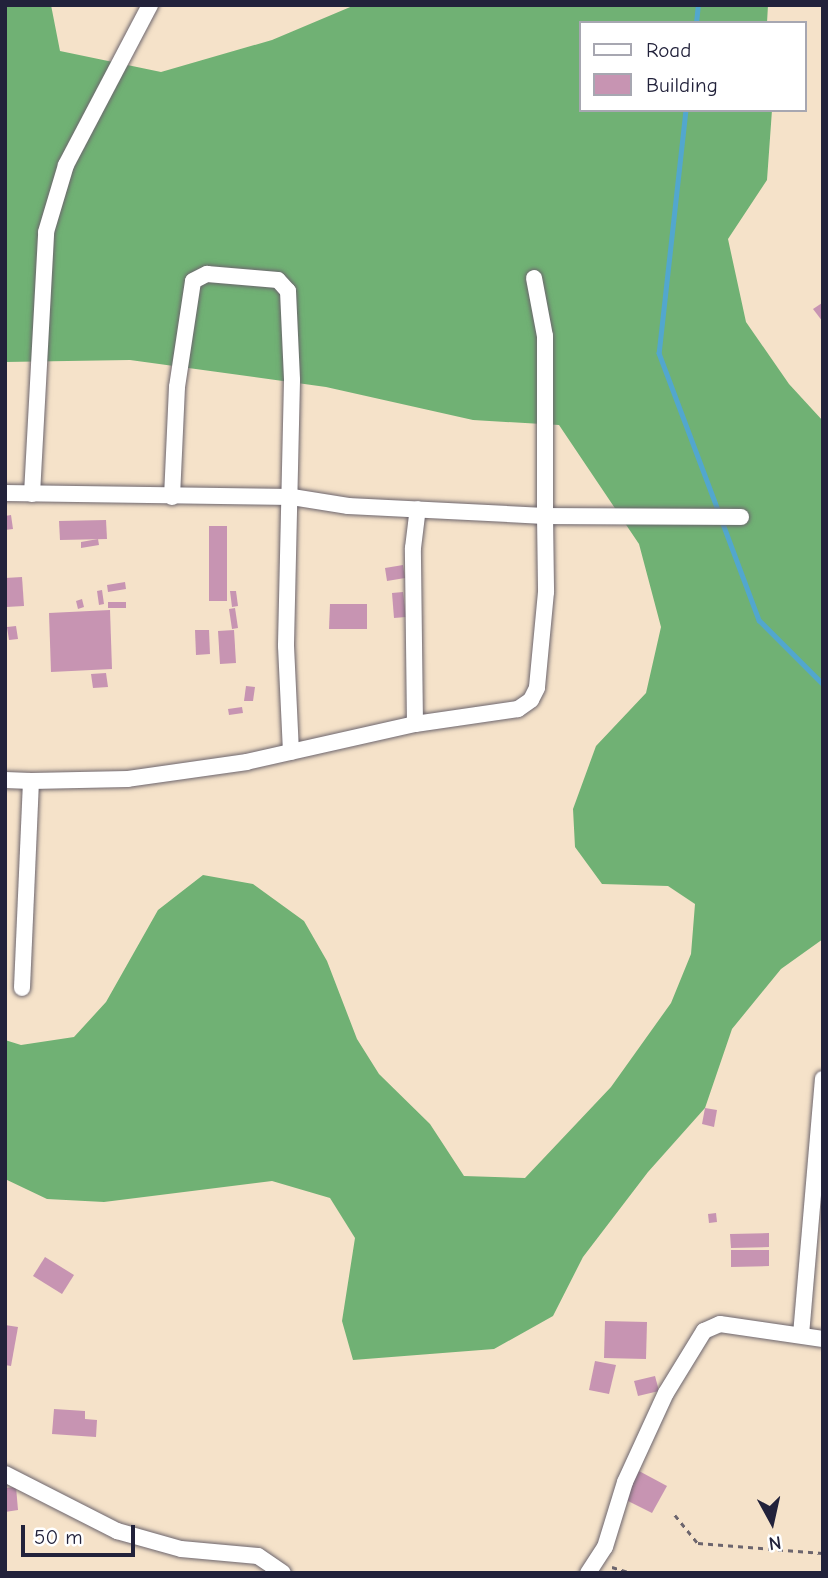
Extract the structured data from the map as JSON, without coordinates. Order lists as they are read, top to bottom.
{
  "legend": ["Road", "Building"],
  "scale_bar": "50 m",
  "north": "bottom"
}
